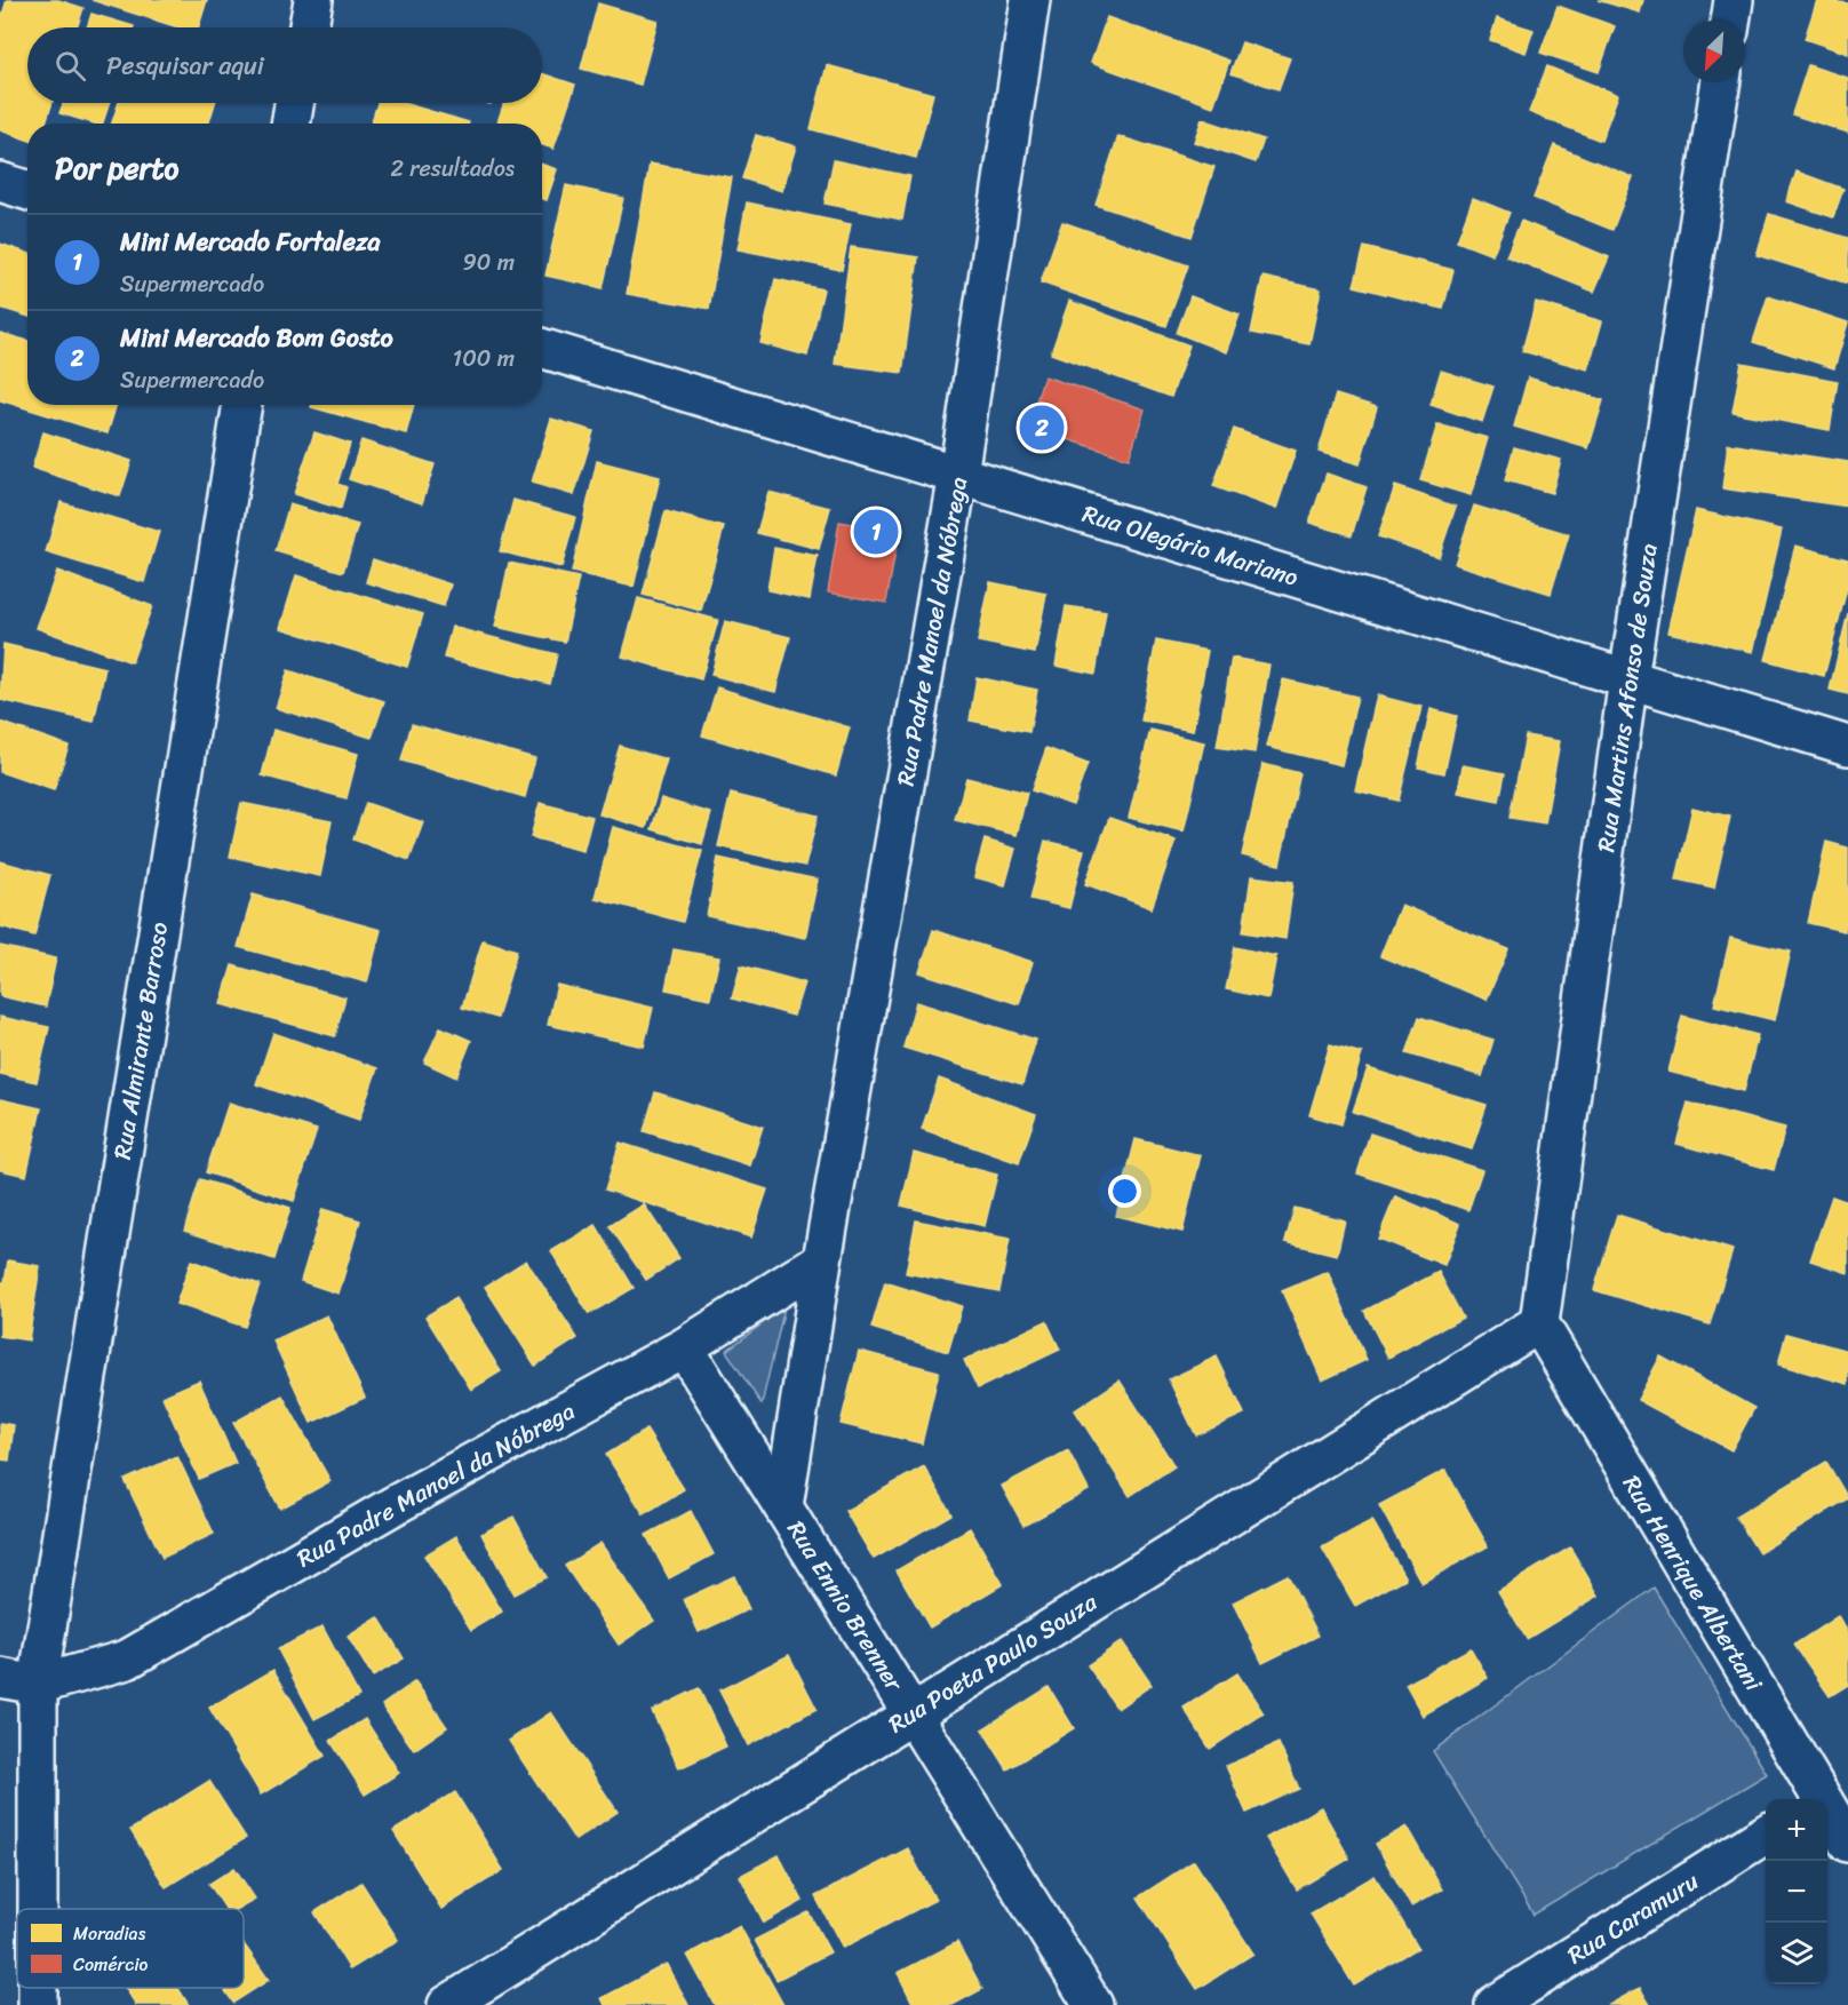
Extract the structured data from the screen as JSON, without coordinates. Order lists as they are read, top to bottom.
{
  "streets": {
    "street": [
      "Rua Olegário Mariano",
      "Rua Padre Manoel da Nóbrega",
      "Rua Martins Afonso de Souza",
      "Rua Almirante Barroso",
      "Rua Henrique Albertani",
      "Rua Ennio Brenner",
      "Rua Poeta Paulo Souza",
      "Rua Caramuru"
    ]
  },
  "crossings": [
    ["Rua Olegário Mariano", "Rua Padre Manoel da Nóbrega"],
    ["Rua Olegário Mariano", "Rua Martins Afonso de Souza"],
    ["Rua Padre Manoel da Nóbrega", "Rua Almirante Barroso"],
    ["Rua Padre Manoel da Nóbrega", "Rua Ennio Brenner"],
    ["Rua Martins Afonso de Souza", "Rua Henrique Albertani"],
    ["Rua Martins Afonso de Souza", "Rua Poeta Paulo Souza"],
    ["Rua Henrique Albertani", "Rua Poeta Paulo Souza"],
    ["Rua Ennio Brenner", "Rua Poeta Paulo Souza"]
  ],
  "legend": ["Moradias", "Comércio"],
  "north": "bottom left",
  "page": {
    "search": "Pesquisar aqui",
    "heading": ["Por perto", "2 resultados"],
    "list": [
      {
        "mark": "1",
        "name": "Mini Mercado Fortaleza",
        "note": "Supermercado",
        "value": "90 m"
      },
      {
        "mark": "2",
        "name": "Mini Mercado Bom Gosto",
        "note": "Supermercado",
        "value": "100 m"
      }
    ],
    "pins": ["2", "1"],
    "map_buttons": ["+", "−"]
  }
}
